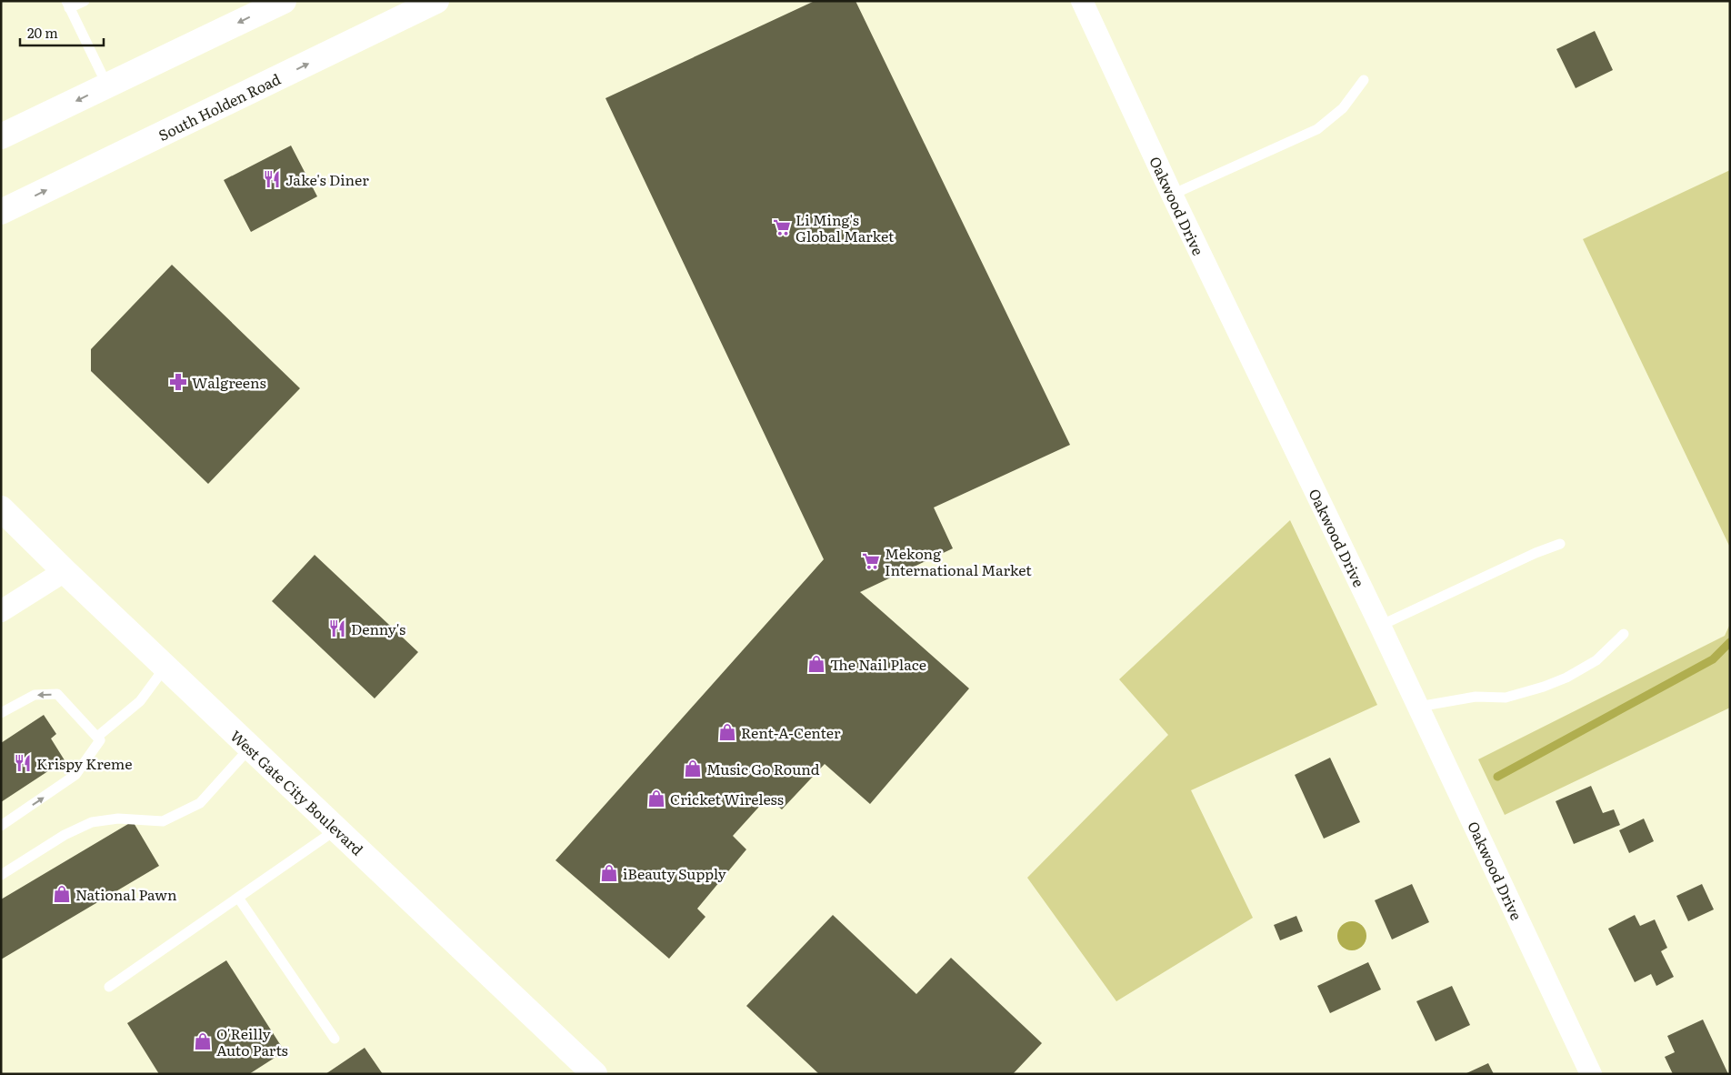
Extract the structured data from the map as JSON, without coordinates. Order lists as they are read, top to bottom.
{
  "streets": {
    "main road": ["South Holden Road", "West Gate City Boulevard"],
    "street": ["Oakwood Drive"]
  },
  "places": {
    "restaurant": ["Jake's Diner", "Denny's", "Krispy Kreme"],
    "supermarket": ["Li Ming's Global Market", "Mekong International Market"],
    "pharmacy": ["Walgreens"],
    "shop": [
      "The Nail Place",
      "Rent-A-Center",
      "Music Go Round",
      "Cricket Wireless",
      "iBeauty Supply",
      "National Pawn",
      "O'Reilly Auto Parts"
    ]
  },
  "scale_bar": "20 m"
}
